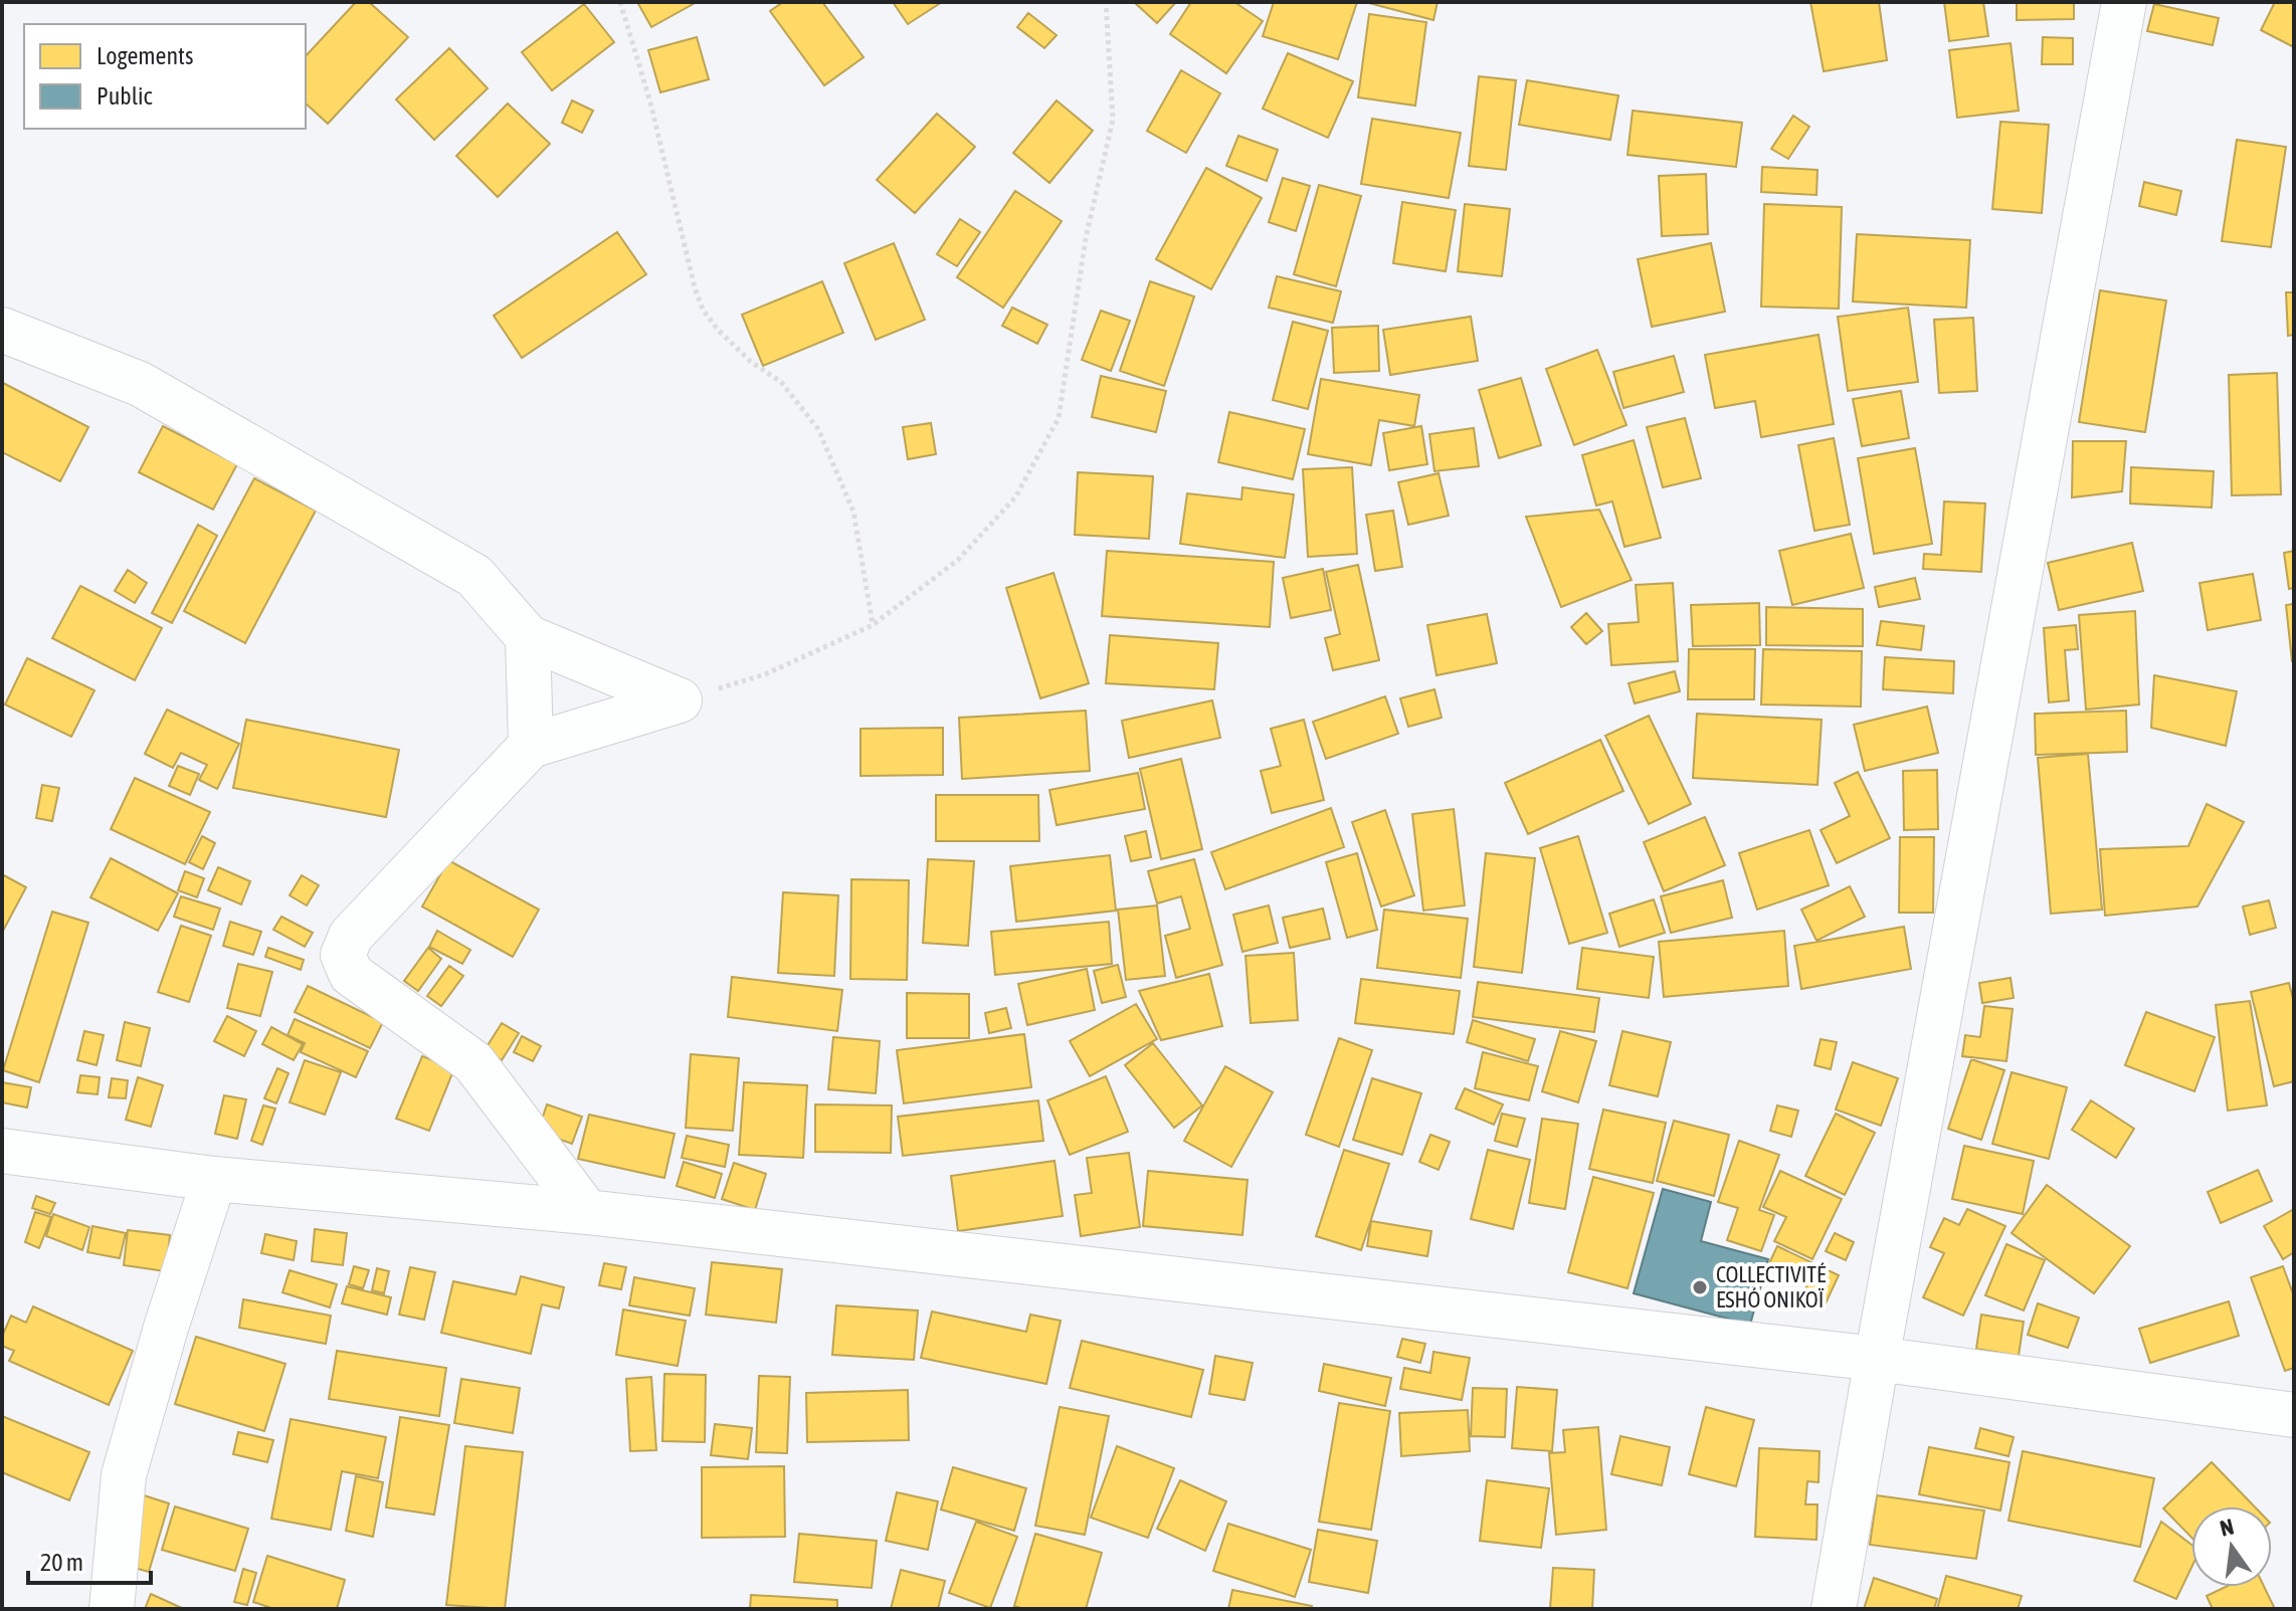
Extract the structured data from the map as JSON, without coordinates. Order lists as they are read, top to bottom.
{
  "places": ["COLLECTIVITÉ ESHÓ ONIKOÏ"],
  "legend": ["Logements", "Public"],
  "scale_bar": "20 m",
  "north": "top"
}
